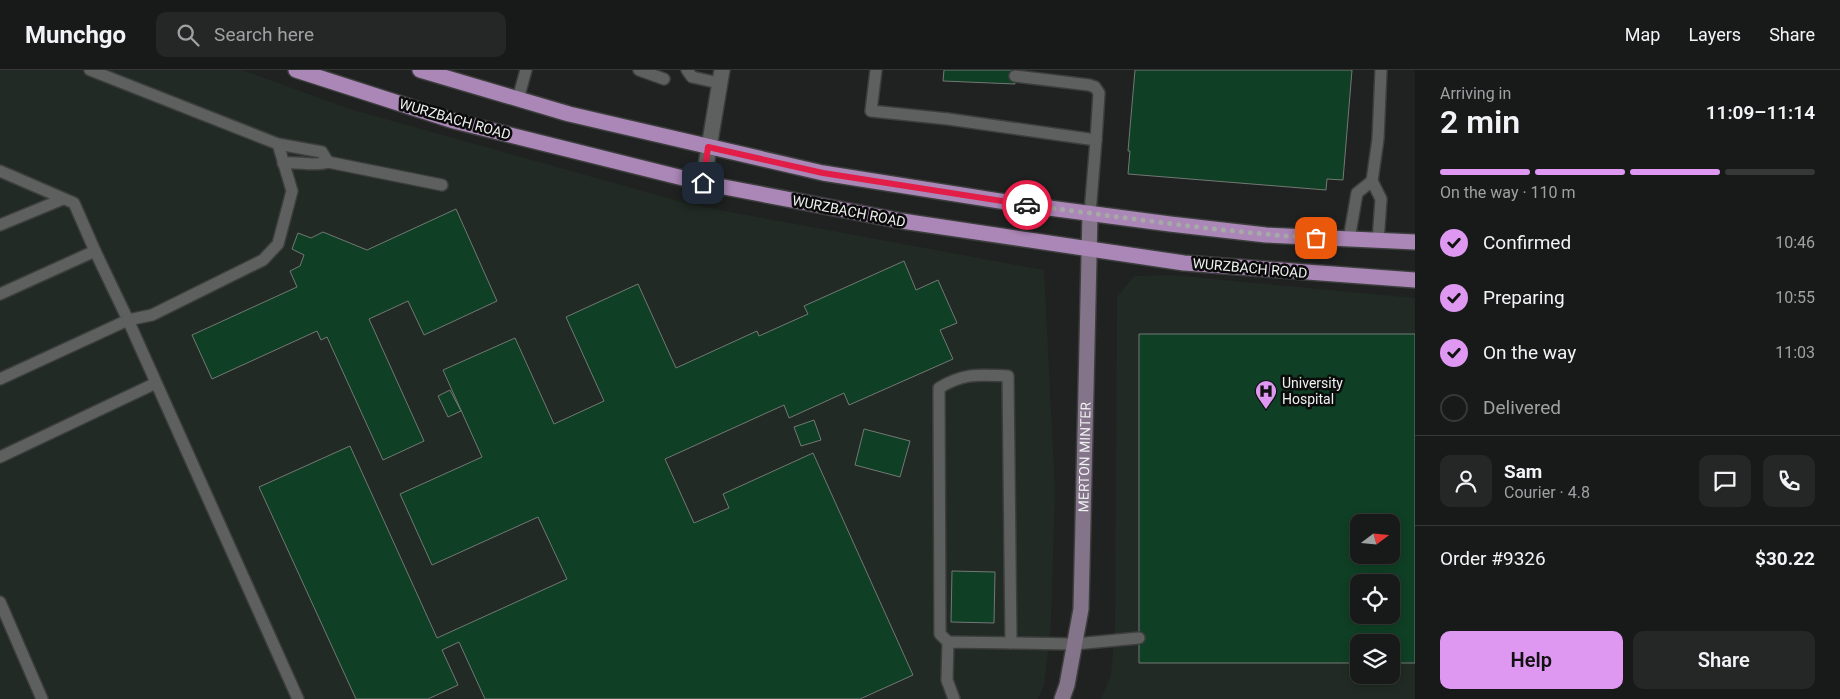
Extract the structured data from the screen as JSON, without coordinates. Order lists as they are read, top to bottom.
{
  "streets": {
    "main road": ["WURZBACH ROAD"],
    "street": ["MERTON MINTER"]
  },
  "crossings": [
    ["WURZBACH ROAD", "MERTON MINTER"]
  ],
  "places": {
    "hospital": ["University Hospital"]
  },
  "north": "right",
  "page": {
    "header": "Munchgo",
    "search": "Search here",
    "nav": ["Map", "Layers", "Share"],
    "heading": ["2 min", "Arriving in", "11:09–11:14"],
    "panel": [
      "Sam",
      "Courier · 4.8",
      "Order #9326",
      "$30.22"
    ],
    "bar": "On the way · 110 m",
    "list": [
      ["Confirmed", "10:46"],
      ["Preparing", "10:55"],
      ["On the way", "11:03"],
      "Delivered"
    ],
    "buttons": ["Help", "Share"]
  }
}
